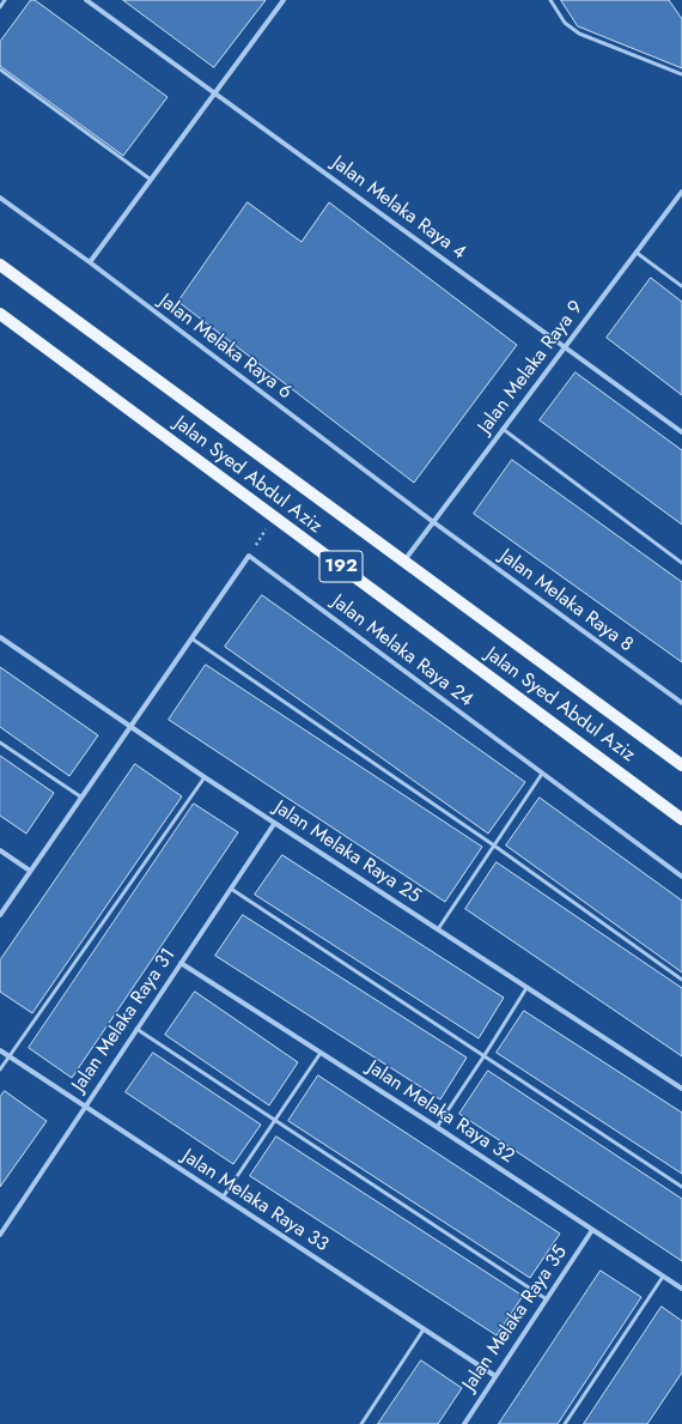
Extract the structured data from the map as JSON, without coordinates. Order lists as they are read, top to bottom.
{
  "streets": {
    "main road": ["Jalan Syed Abdul Aziz", "192"],
    "street": [
      "Jalan Melaka Raya 4",
      "Jalan Melaka Raya 6",
      "Jalan Melaka Raya 9",
      "Jalan Melaka Raya 8",
      "Jalan Melaka Raya 24",
      "Jalan Melaka Raya 25",
      "Jalan Melaka Raya 31",
      "Jalan Melaka Raya 32",
      "Jalan Melaka Raya 33",
      "Jalan Melaka Raya 35"
    ]
  },
  "crossings": [
    ["Jalan Melaka Raya 4", "Jalan Melaka Raya 9"],
    ["Jalan Melaka Raya 6", "Jalan Melaka Raya 9"],
    ["Jalan Melaka Raya 6", "Jalan Melaka Raya 8"],
    ["Jalan Melaka Raya 9", "Jalan Syed Abdul Aziz"],
    ["Jalan Melaka Raya 9", "Jalan Melaka Raya 8"],
    ["Jalan Melaka Raya 25", "Jalan Melaka Raya 31"],
    ["Jalan Melaka Raya 31", "Jalan Melaka Raya 32"],
    ["Jalan Melaka Raya 31", "Jalan Melaka Raya 33"],
    ["Jalan Melaka Raya 32", "Jalan Melaka Raya 35"],
    ["Jalan Melaka Raya 33", "Jalan Melaka Raya 35"]
  ]
}
